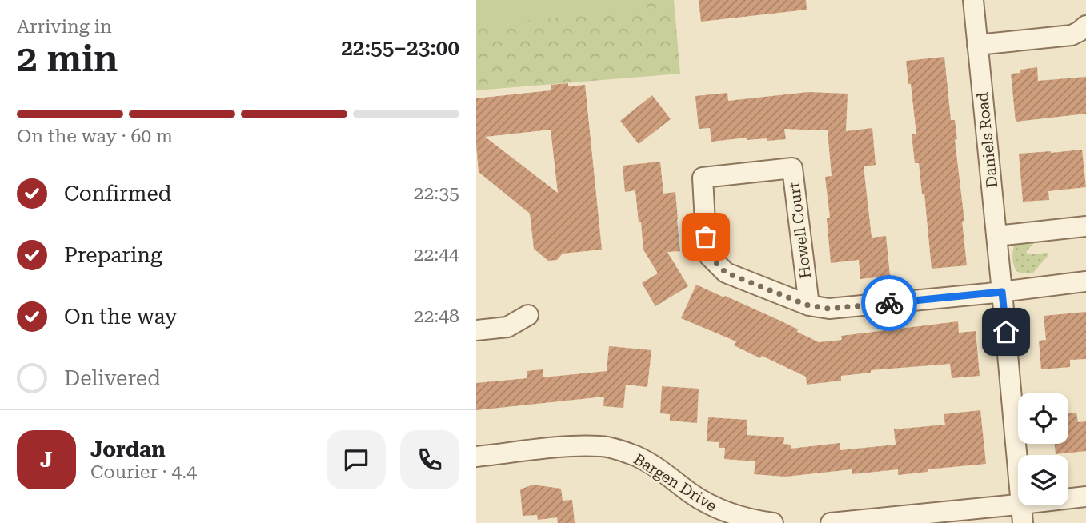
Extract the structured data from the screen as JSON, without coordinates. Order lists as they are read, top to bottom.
{
  "streets": {
    "street": ["Daniels Road", "Howell Court", "Bargen Drive"]
  },
  "crossings": [
    ["Daniels Road", "Howell Court"]
  ],
  "page": {
    "heading": ["2 min", "Arriving in", "22:55–23:00"],
    "panel": ["Jordan", "Courier · 4.4"],
    "bar": "On the way · 60 m",
    "list": [
      ["Confirmed", "22:35"],
      ["Preparing", "22:44"],
      ["On the way", "22:48"],
      "Delivered"
    ],
    "round": "J"
  }
}
